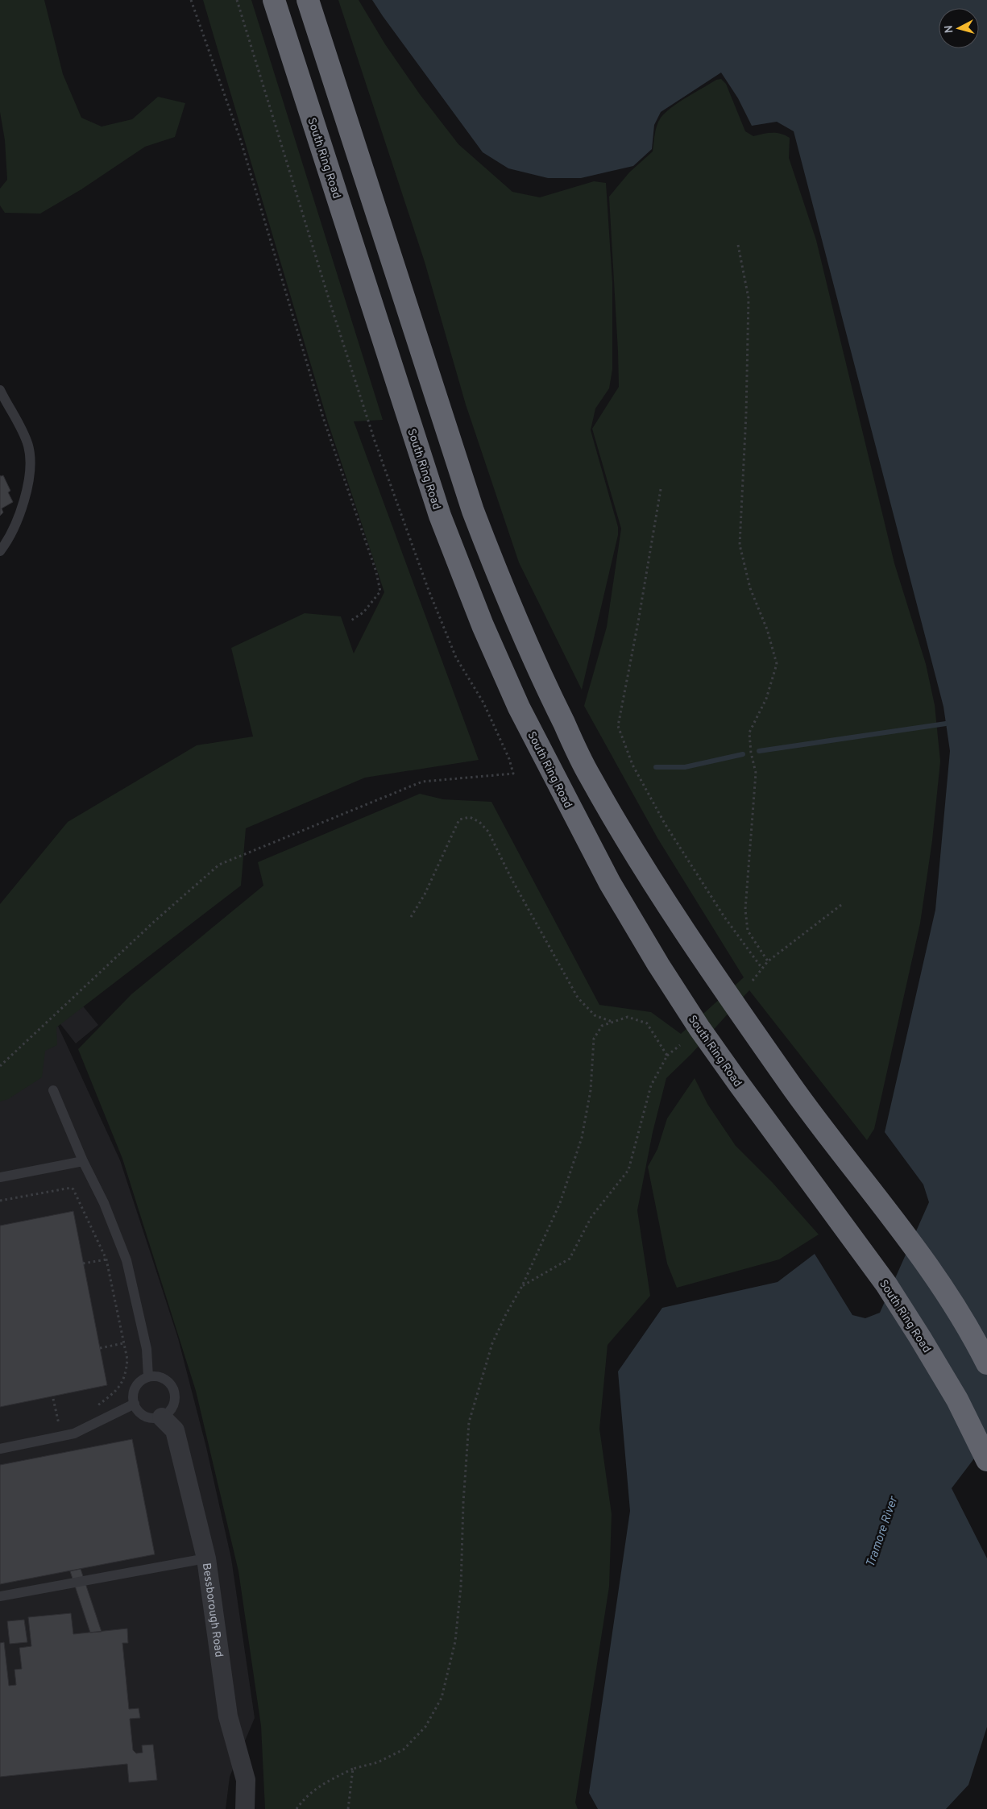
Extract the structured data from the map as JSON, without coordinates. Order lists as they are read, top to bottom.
{
  "streets": {
    "highway": ["South Ring Road"],
    "street": ["Bessborough Road"]
  },
  "water": ["Tramore River"],
  "north": "left"
}
